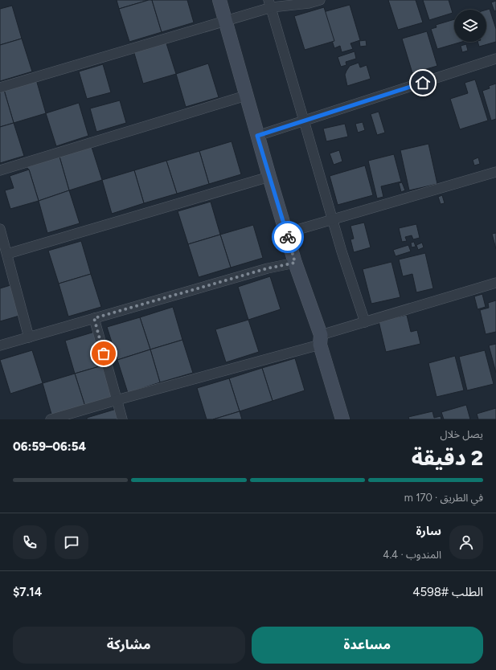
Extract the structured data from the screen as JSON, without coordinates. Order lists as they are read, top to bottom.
{
  "page": {
    "heading": ["2 دقيقة", "يصل خلال", "06:54–06:59"],
    "panel": [
      "سارة",
      "المندوب · 4.4",
      "الطلب #4598",
      "$7.14"
    ],
    "bar": "في الطريق · 170 m",
    "buttons": ["مساعدة", "مشاركة"]
  }
}
